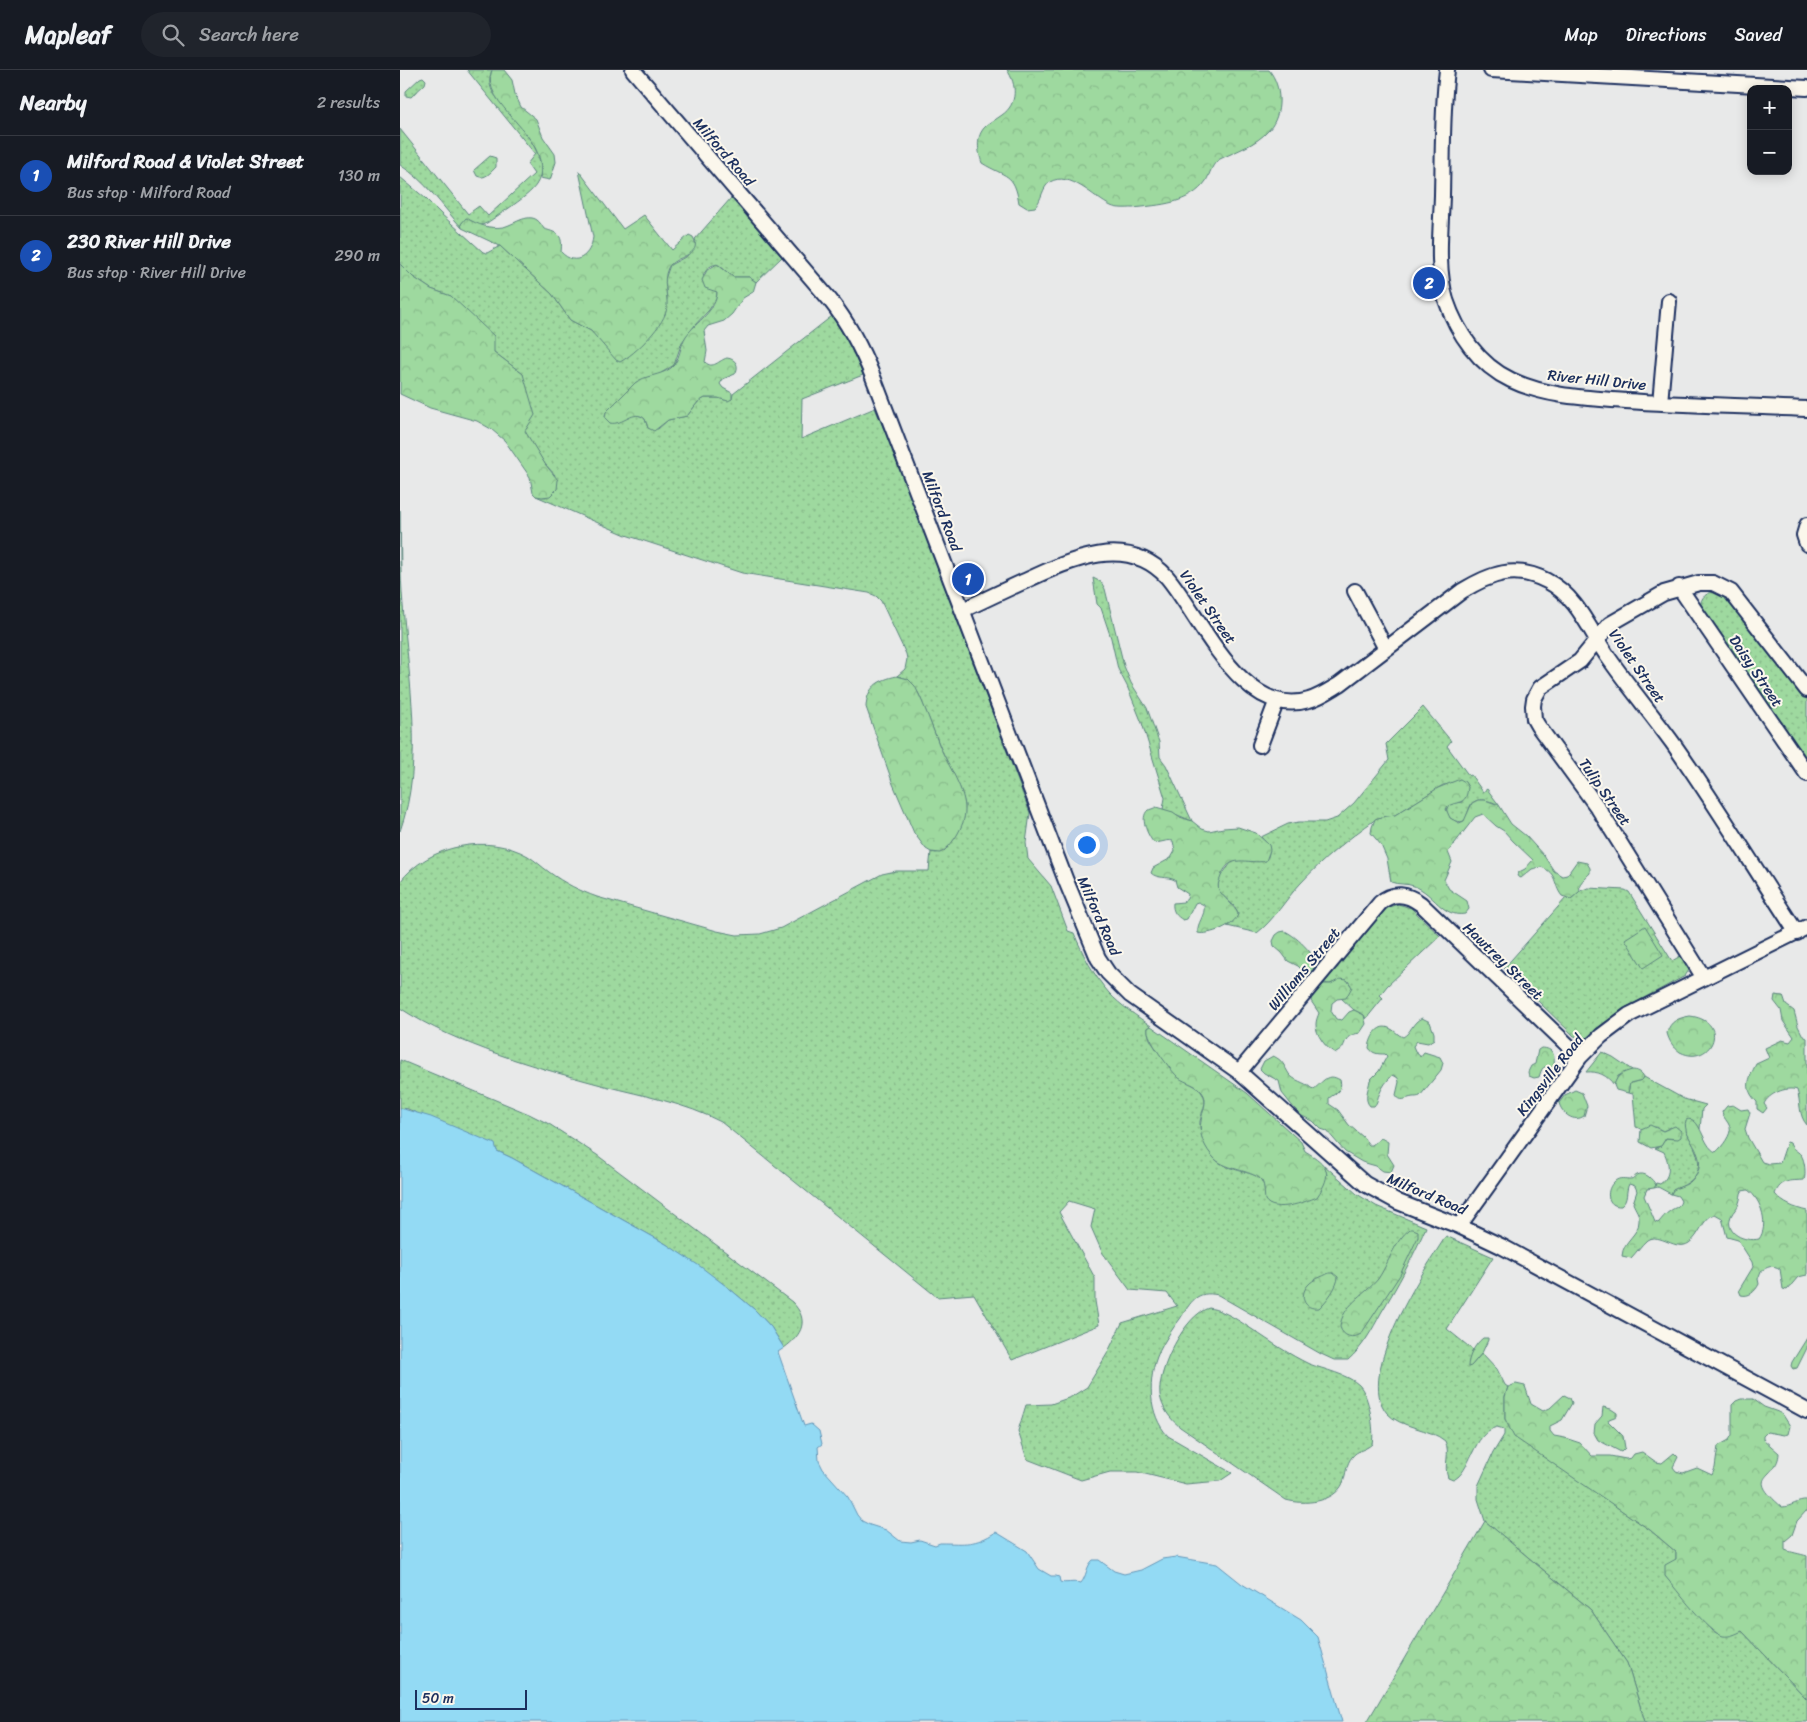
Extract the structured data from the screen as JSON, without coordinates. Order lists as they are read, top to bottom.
{
  "streets": {
    "street": [
      "Milford Road",
      "River Hill Drive",
      "Violet Street",
      "Daisy Street",
      "Tulip Street",
      "Hawtrey Street",
      "Williams Street",
      "Kingsville Road"
    ]
  },
  "crossings": [
    ["Milford Road", "Violet Street"],
    ["Milford Road", "Williams Street"],
    ["Milford Road", "Kingsville Road"],
    ["Violet Street", "Tulip Street"],
    ["Violet Street", "Kingsville Road"],
    ["Daisy Street", "Tulip Street"],
    ["Tulip Street", "Kingsville Road"],
    ["Hawtrey Street", "Williams Street"],
    ["Hawtrey Street", "Kingsville Road"]
  ],
  "scale_bar": "50 m",
  "page": {
    "header": "Mapleaf",
    "search": "Search here",
    "nav": ["Map", "Directions", "Saved"],
    "heading": ["Nearby", "2 results"],
    "map_buttons": ["+", "−"],
    "list": [
      {
        "mark": "1",
        "name": "Milford Road & Violet Street",
        "note": "Bus stop · Milford Road",
        "value": "130 m"
      },
      {
        "mark": "2",
        "name": "230 River Hill Drive",
        "note": "Bus stop · River Hill Drive",
        "value": "290 m"
      }
    ],
    "pins": ["2", "1"],
    "scale": "50 m"
  }
}
